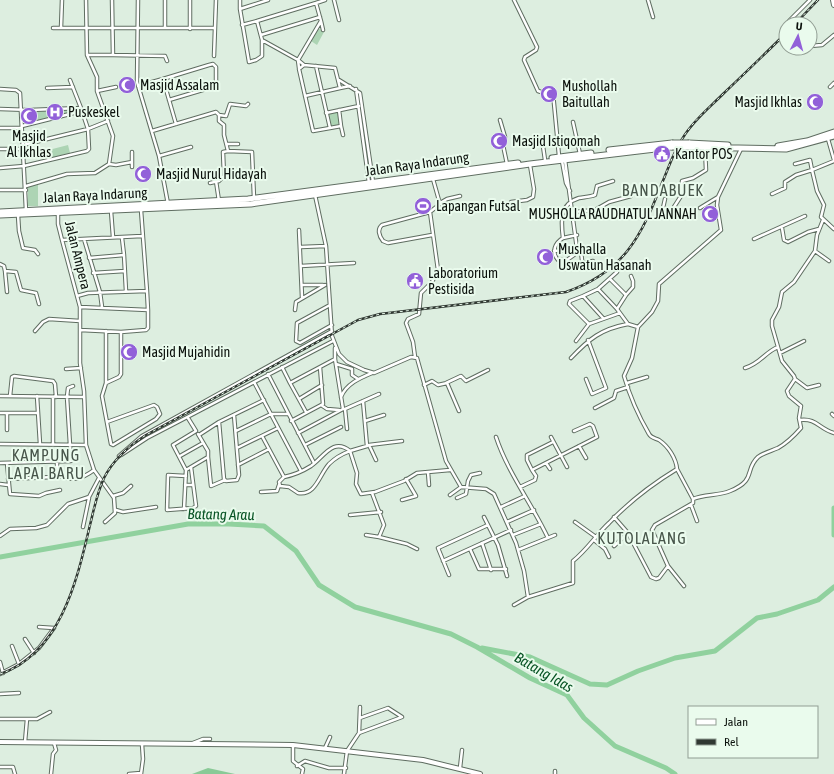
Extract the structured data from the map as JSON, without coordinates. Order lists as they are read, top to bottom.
{
  "streets": {
    "highway": ["Jalan Raya Indarung"],
    "street": ["Jalan Ampera"]
  },
  "crossings": [
    ["Jalan Raya Indarung", "Jalan Ampera"]
  ],
  "districts": ["BANDABUEK", "KAMPUNG LAPAI BARU", "KUTOLALANG"],
  "water": ["Batang Arau", "Batang Idas"],
  "places": {
    "mosque": [
      "Masjid Assalam",
      "Mushollah Baitullah",
      "Masjid Ikhlas",
      "Masjid Al Ikhlas",
      "Masjid Istiqomah",
      "Masjid Nurul Hidayah",
      "MUSHOLLA RAUDHATUL JANNAH",
      "Mushalla Uswatun Hasanah",
      "Masjid Mujahidin"
    ],
    "hospital": ["Puskeskel"],
    "public building": ["Kantor POS", "Laboratorium Pestisida"],
    "sports": ["Lapangan Futsal"]
  },
  "legend": ["Jalan", "Rel"],
  "north": "top"
}
